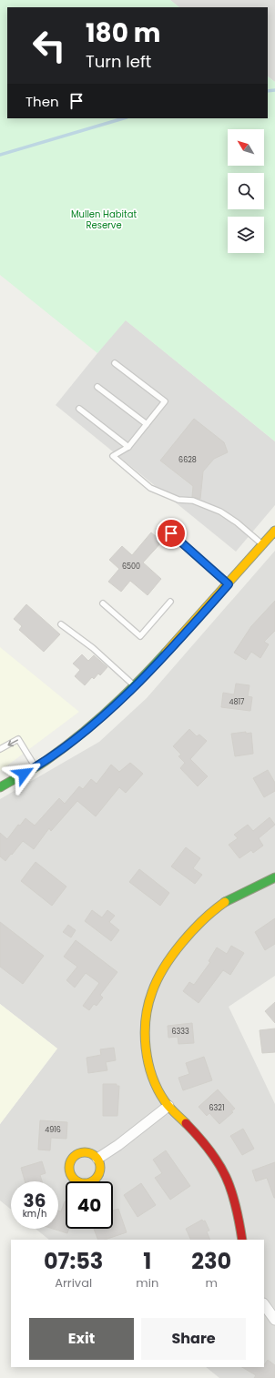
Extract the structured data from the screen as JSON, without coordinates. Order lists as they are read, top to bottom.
{
  "parks": ["Mullen Habitat Reserve"],
  "house_numbers": [
    "6628",
    "6500",
    "4817",
    "6333",
    "6321",
    "4916"
  ],
  "north": "top left",
  "page": {
    "turn": ["180 m", "Turn left"],
    "then": "Then",
    "speed": "36 km/h",
    "limit": "40",
    "eta": [
      "07:53",
      "Arrival",
      "1",
      "min",
      "230",
      "m"
    ],
    "buttons": ["Exit", "Share"]
  }
}
